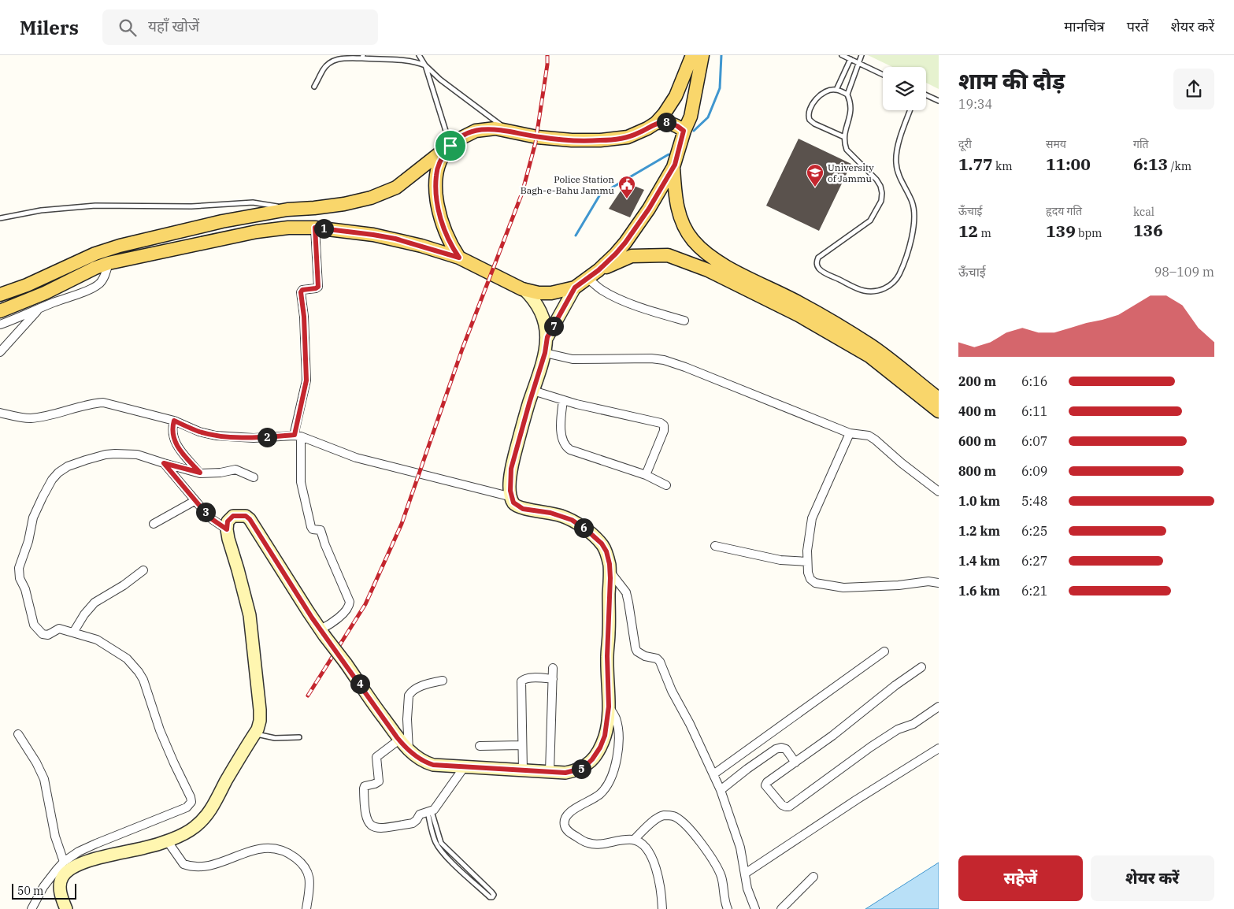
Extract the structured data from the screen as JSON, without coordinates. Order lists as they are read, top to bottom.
{
  "places": {
    "school or university": ["University of Jammu"],
    "public building": ["Police Station Bagh-e-Bahu Jammu"]
  },
  "scale_bar": "50 m",
  "page": {
    "header": "Milers",
    "search": "यहाँ खोजें",
    "nav": ["मानचित्र", "परतें", "शेयर करें"],
    "heading": ["शाम की दौड़", "19:34"],
    "pins": [
      "8",
      "1",
      "7",
      "2",
      "3",
      "6",
      "4",
      "5"
    ],
    "stats": [
      ["दूरी", "1.77 km"],
      ["समय", "11:00"],
      ["गति", "6:13 /km"],
      ["ऊँचाई", "12 m"],
      ["हृदय गति", "139 bpm"],
      ["kcal", "136"]
    ],
    "chart": ["ऊँचाई", "98–109 m"],
    "list": [
      {
        "name": "200 m",
        "note": "6:16"
      },
      {
        "name": "400 m",
        "note": "6:11"
      },
      {
        "name": "600 m",
        "note": "6:07"
      },
      {
        "name": "800 m",
        "note": "6:09"
      },
      {
        "name": "1.0 km",
        "note": "5:48"
      },
      {
        "name": "1.2 km",
        "note": "6:25"
      },
      {
        "name": "1.4 km",
        "note": "6:27"
      },
      {
        "name": "1.6 km",
        "note": "6:21"
      }
    ],
    "buttons": ["सहेजें", "शेयर करें"],
    "scale": "50 m"
  }
}
